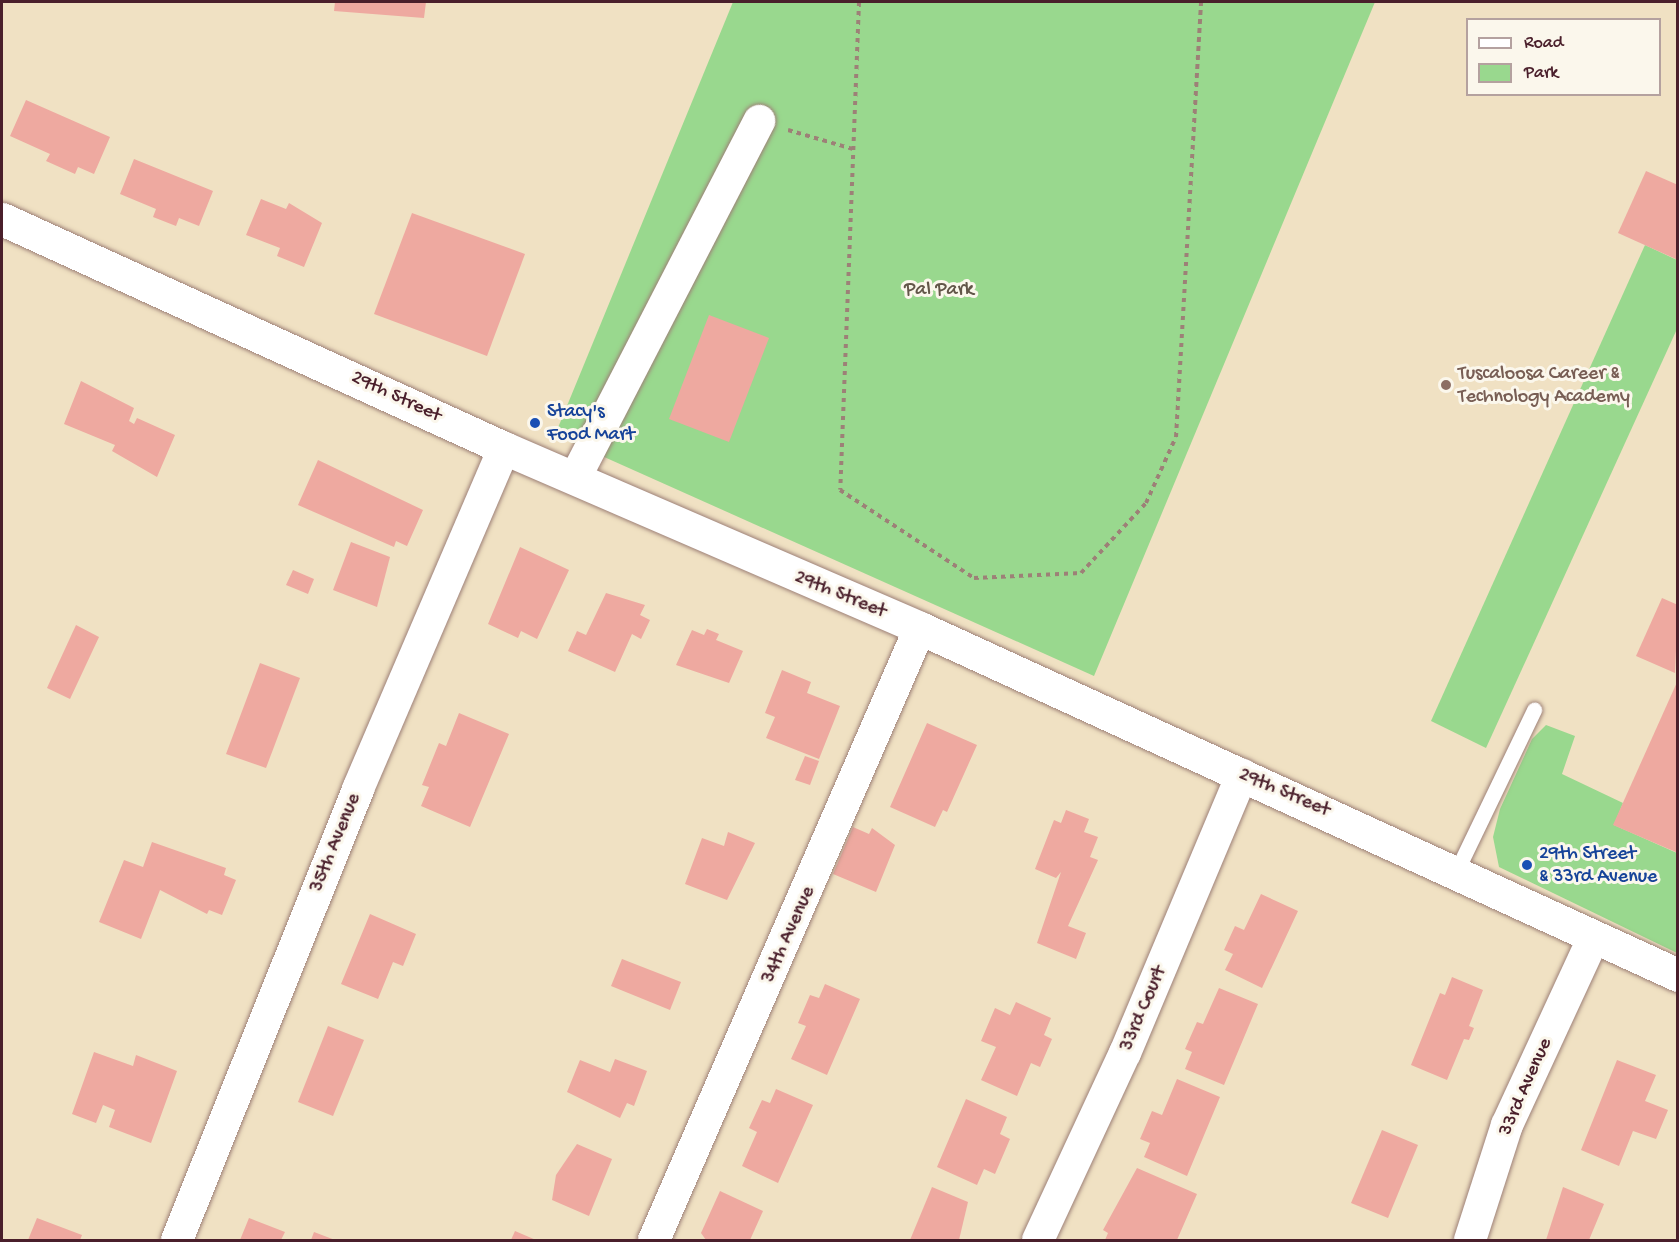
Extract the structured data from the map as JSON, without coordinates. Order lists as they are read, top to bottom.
{
  "streets": {
    "street": [
      "29th Street",
      "35th Avenue",
      "34th Avenue",
      "33rd Court",
      "33rd Avenue"
    ]
  },
  "crossings": [
    ["29th Street", "35th Avenue"],
    ["29th Street", "34th Avenue"],
    ["29th Street", "33rd Court"],
    ["29th Street", "33rd Avenue"]
  ],
  "parks": ["Pal Park"],
  "places": ["Tuscaloosa Career & Technology Academy", "Stacy's Food Mart", "29th Street & 33rd Avenue"],
  "legend": ["Road", "Park"]
}
